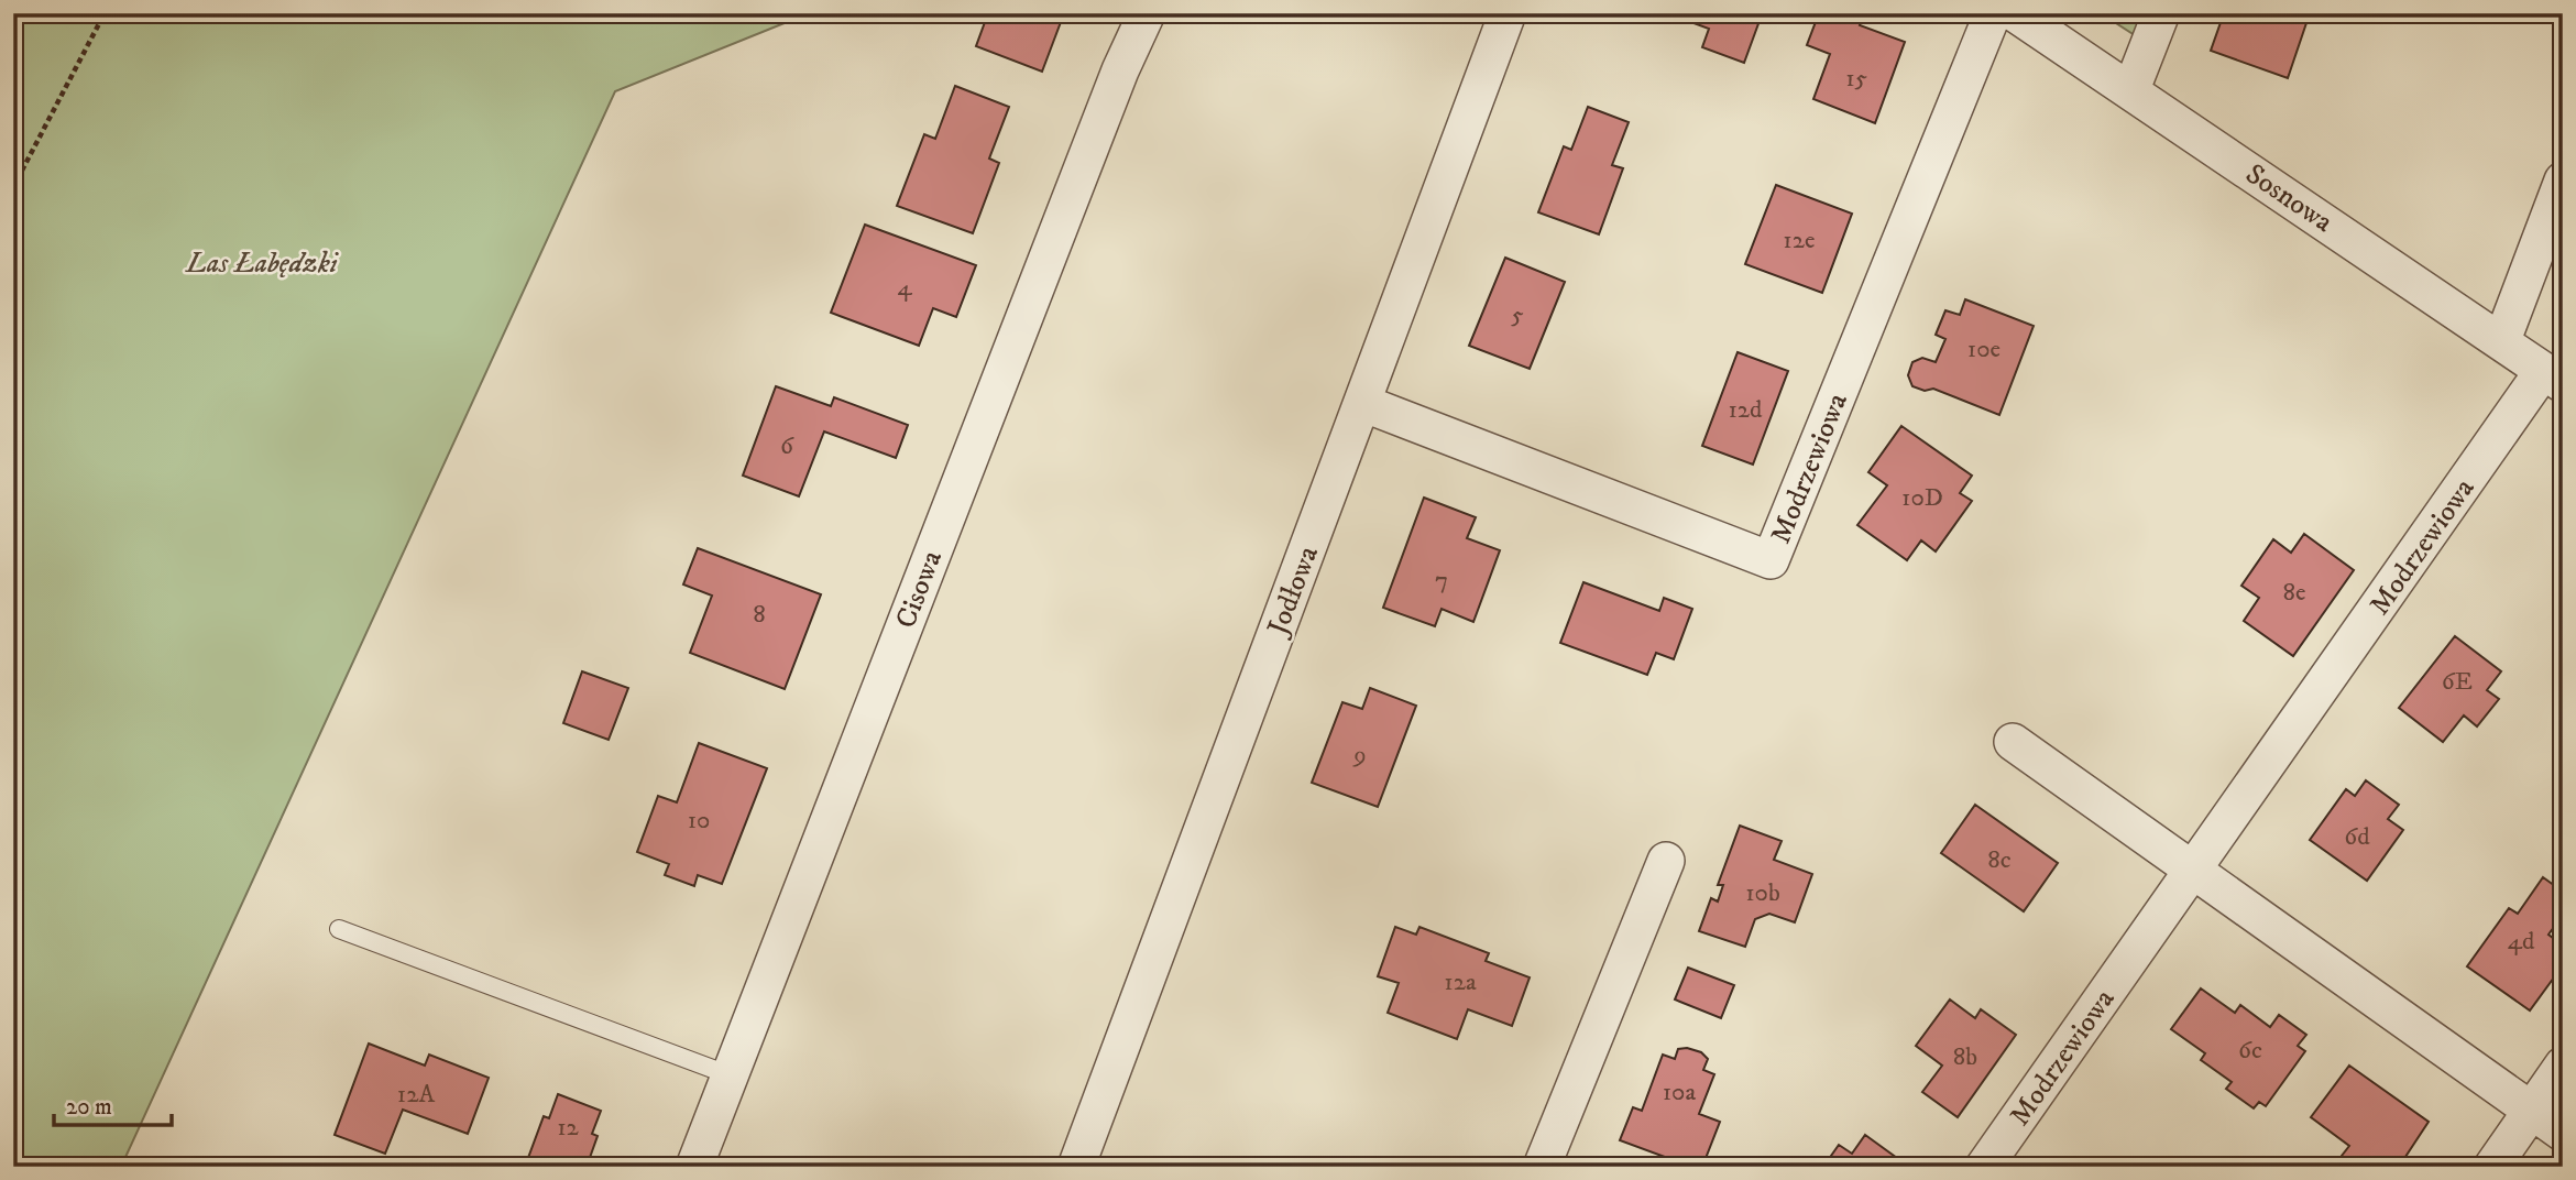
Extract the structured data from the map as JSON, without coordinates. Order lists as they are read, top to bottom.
{
  "streets": {
    "street": [
      "Sosnowa",
      "Modrzewiowa",
      "Cisowa",
      "Jodłowa"
    ]
  },
  "crossings": [
    ["Sosnowa", "Modrzewiowa"],
    ["Modrzewiowa", "Jodłowa"]
  ],
  "parks": ["Las Łabędzki"],
  "house_numbers": [
    "15",
    "12e",
    "4",
    "5",
    "10e",
    "12d",
    "6",
    "10D",
    "7",
    "8e",
    "8",
    "6E",
    "9",
    "10",
    "6d",
    "8c",
    "10b",
    "4d",
    "12a",
    "6c",
    "8b",
    "10a",
    "12A",
    "12"
  ],
  "scale_bar": "20 m"
}
